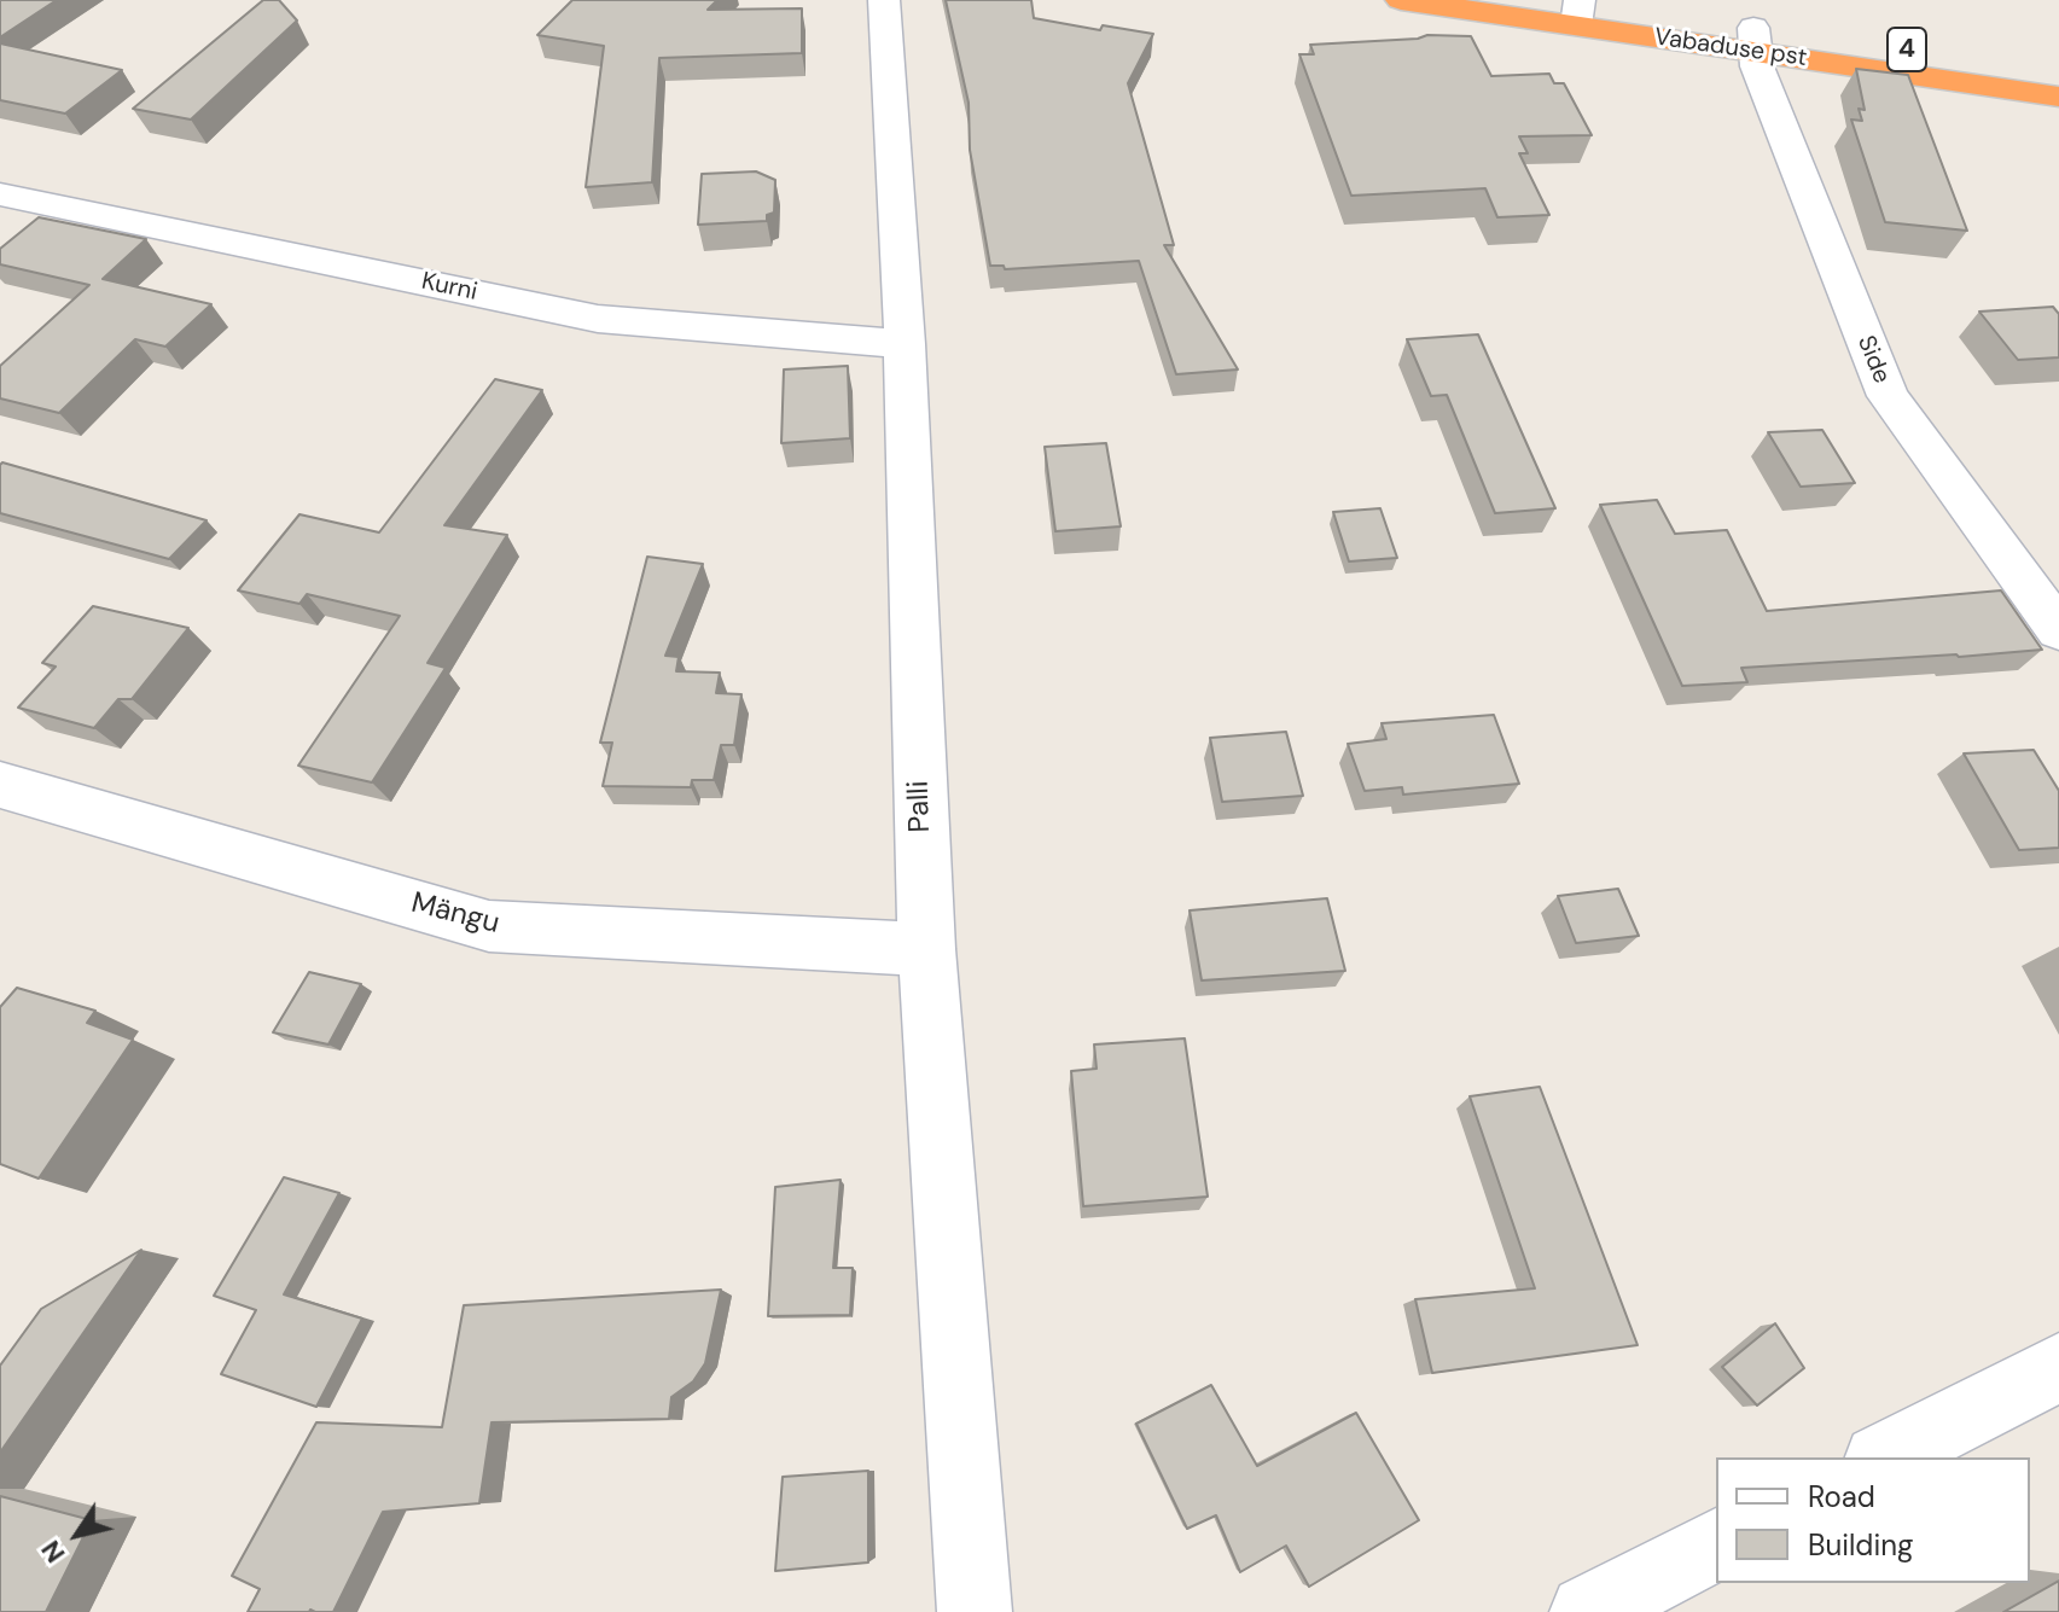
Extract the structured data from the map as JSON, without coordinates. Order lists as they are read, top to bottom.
{
  "streets": {
    "highway": ["Vabaduse pst", "4"],
    "street": [
      "Kurni",
      "Side",
      "Palli",
      "Mängu"
    ]
  },
  "crossings": [
    ["Vabaduse pst", "Side"],
    ["Kurni", "Palli"],
    ["Palli", "Mängu"]
  ],
  "legend": ["Road", "Building"],
  "north": "bottom left"
}
